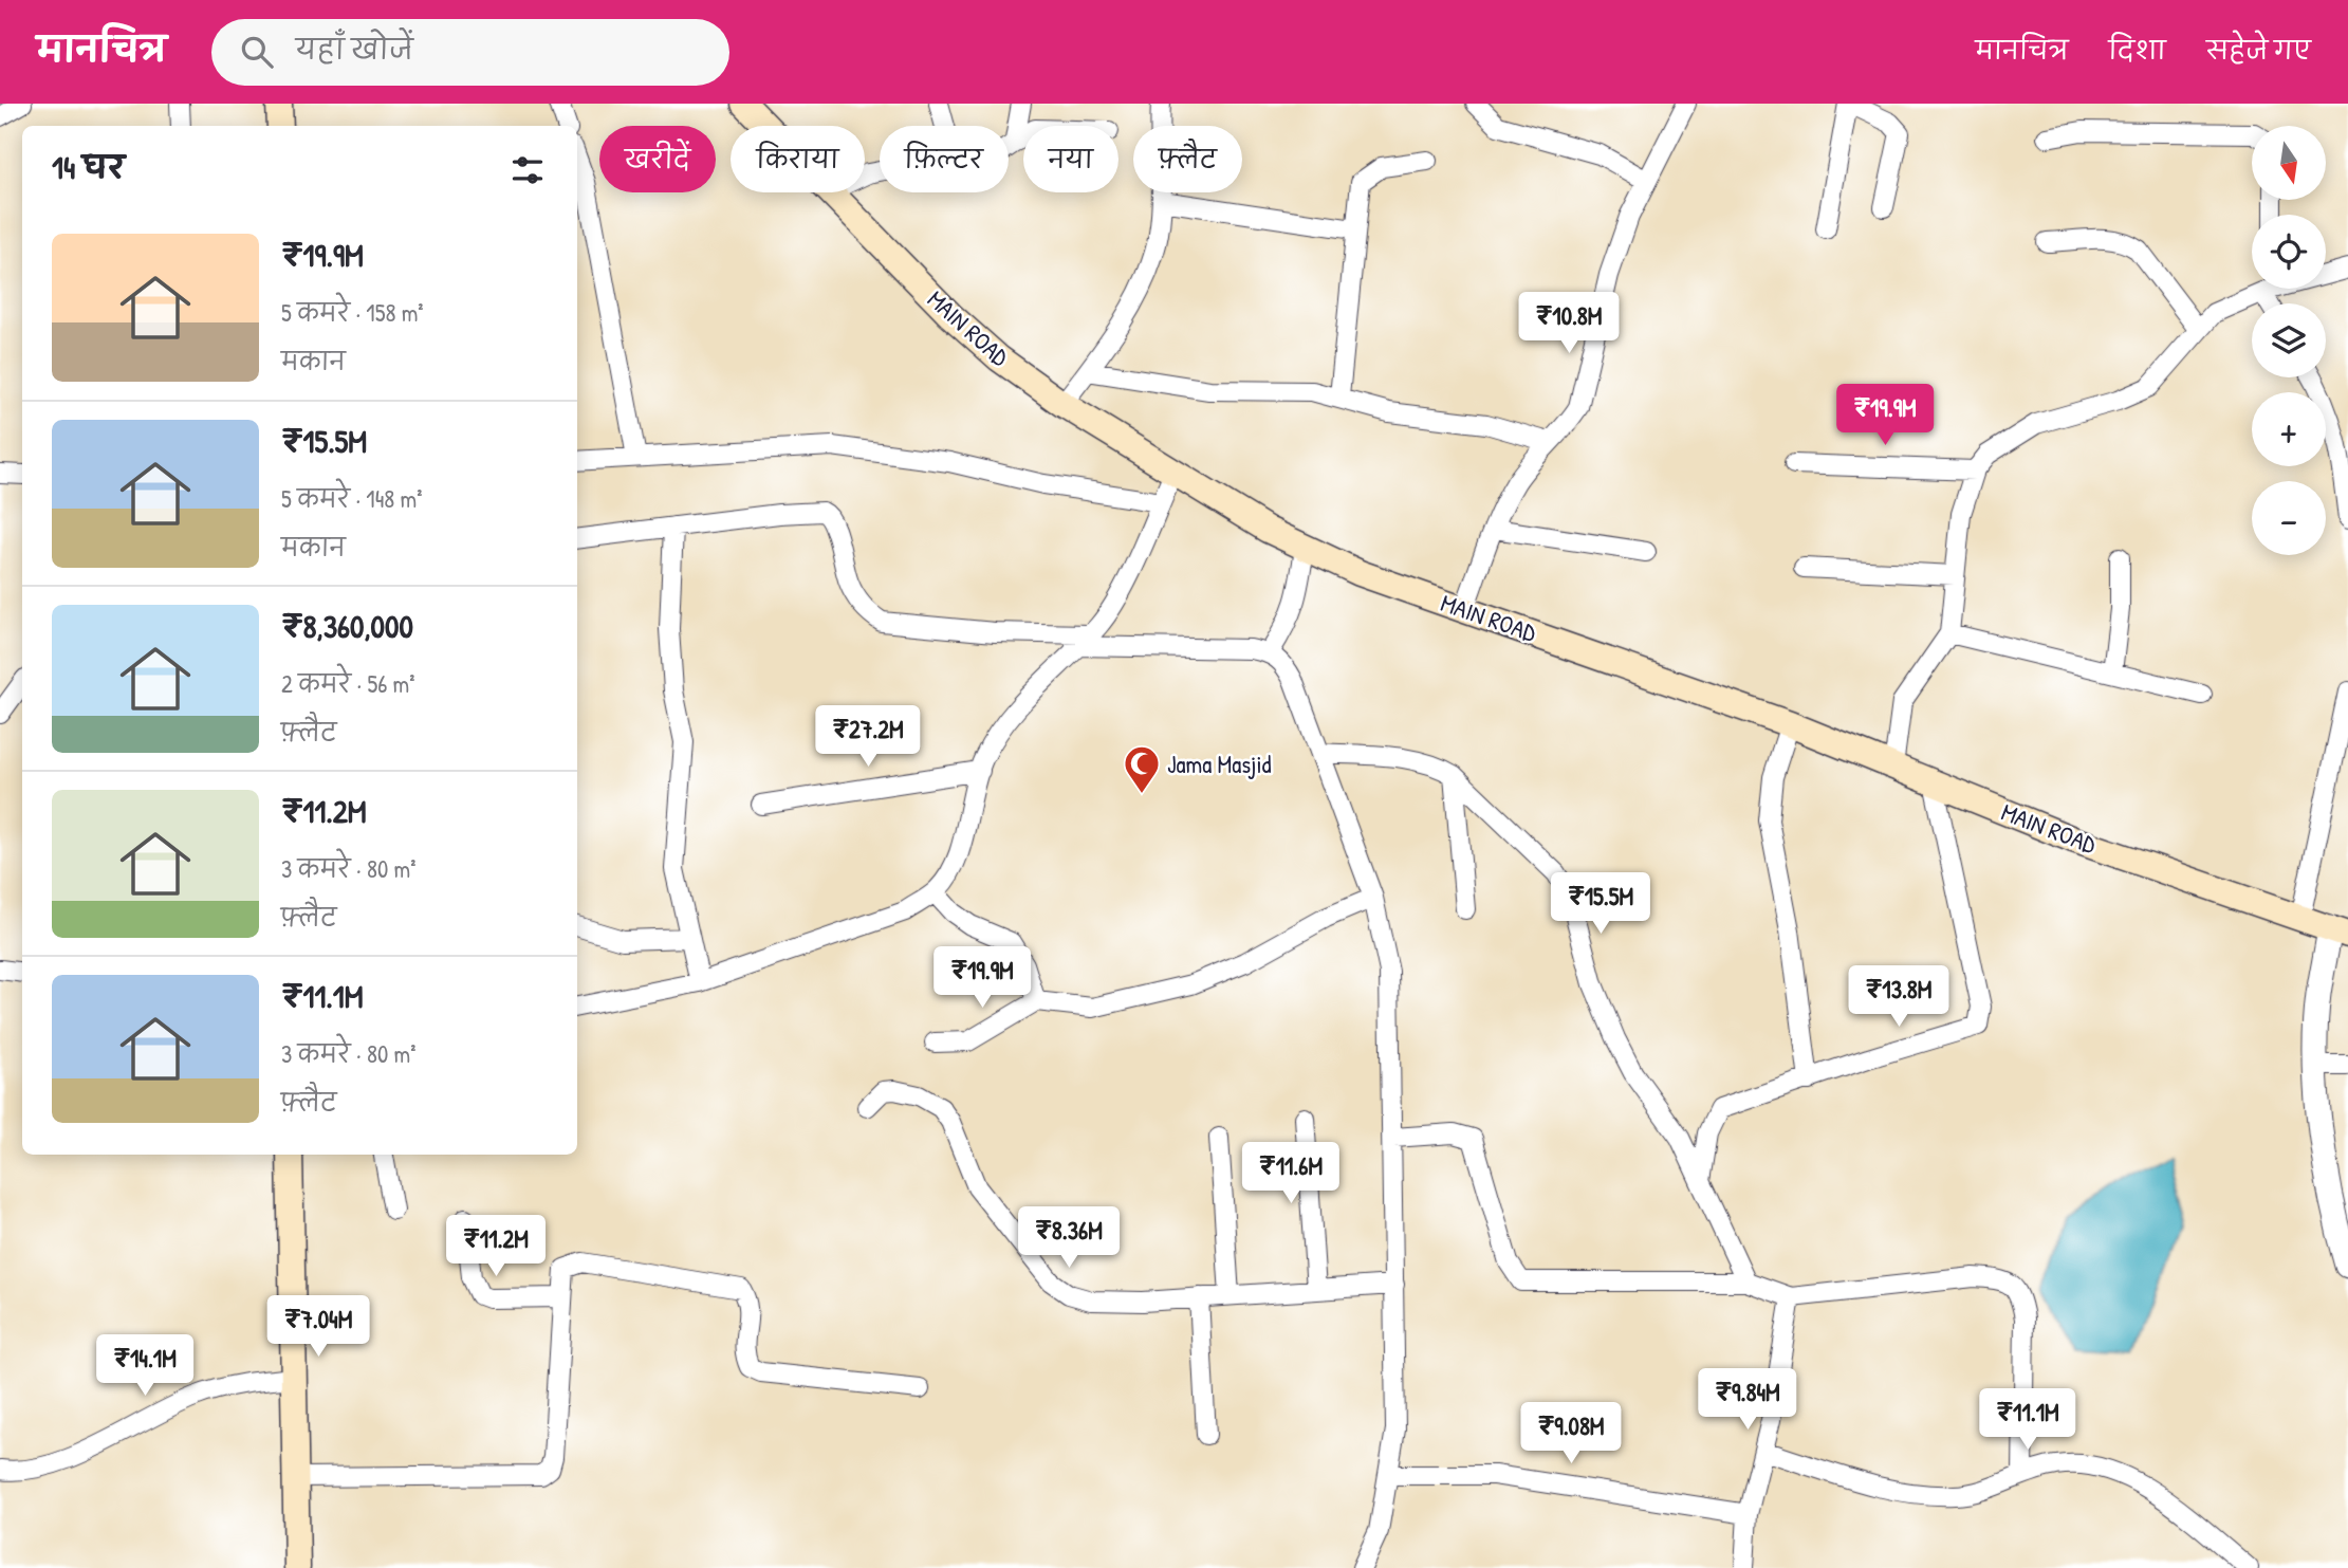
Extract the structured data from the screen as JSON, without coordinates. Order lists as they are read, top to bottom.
{
  "streets": {
    "main road": ["MAIN ROAD"]
  },
  "places": {
    "mosque": ["Jama Masjid"]
  },
  "north": "bottom",
  "page": {
    "header": "मानचित्र",
    "search": "यहाँ खोजें",
    "nav": ["मानचित्र", "दिशा", "सहेजे गए"],
    "map_buttons": ["+", "−"],
    "chip": [
      "खरीदें",
      "किराया",
      "फ़िल्टर",
      "नया",
      "फ़्लैट"
    ],
    "heading": "14 घर",
    "list": [
      {
        "name": "₹19.9M",
        "note": "5 कमरे · 158 m² · मकान"
      },
      {
        "name": "₹15.5M",
        "note": "5 कमरे · 148 m² · मकान"
      },
      {
        "name": "₹8,360,000",
        "note": "2 कमरे · 56 m² · फ़्लैट"
      },
      {
        "name": "₹11.2M",
        "note": "3 कमरे · 80 m² · फ़्लैट"
      },
      {
        "name": "₹11.1M",
        "note": "3 कमरे · 80 m² · फ़्लैट"
      }
    ],
    "price": [
      "₹10.8M",
      "₹19.9M",
      "₹27.2M",
      "₹15.5M",
      "₹19.9M",
      "₹13.8M",
      "₹11.6M",
      "₹8.36M",
      "₹11.2M",
      "₹7.04M",
      "₹14.1M",
      "₹9.84M",
      "₹11.1M",
      "₹9.08M"
    ]
  }
}
